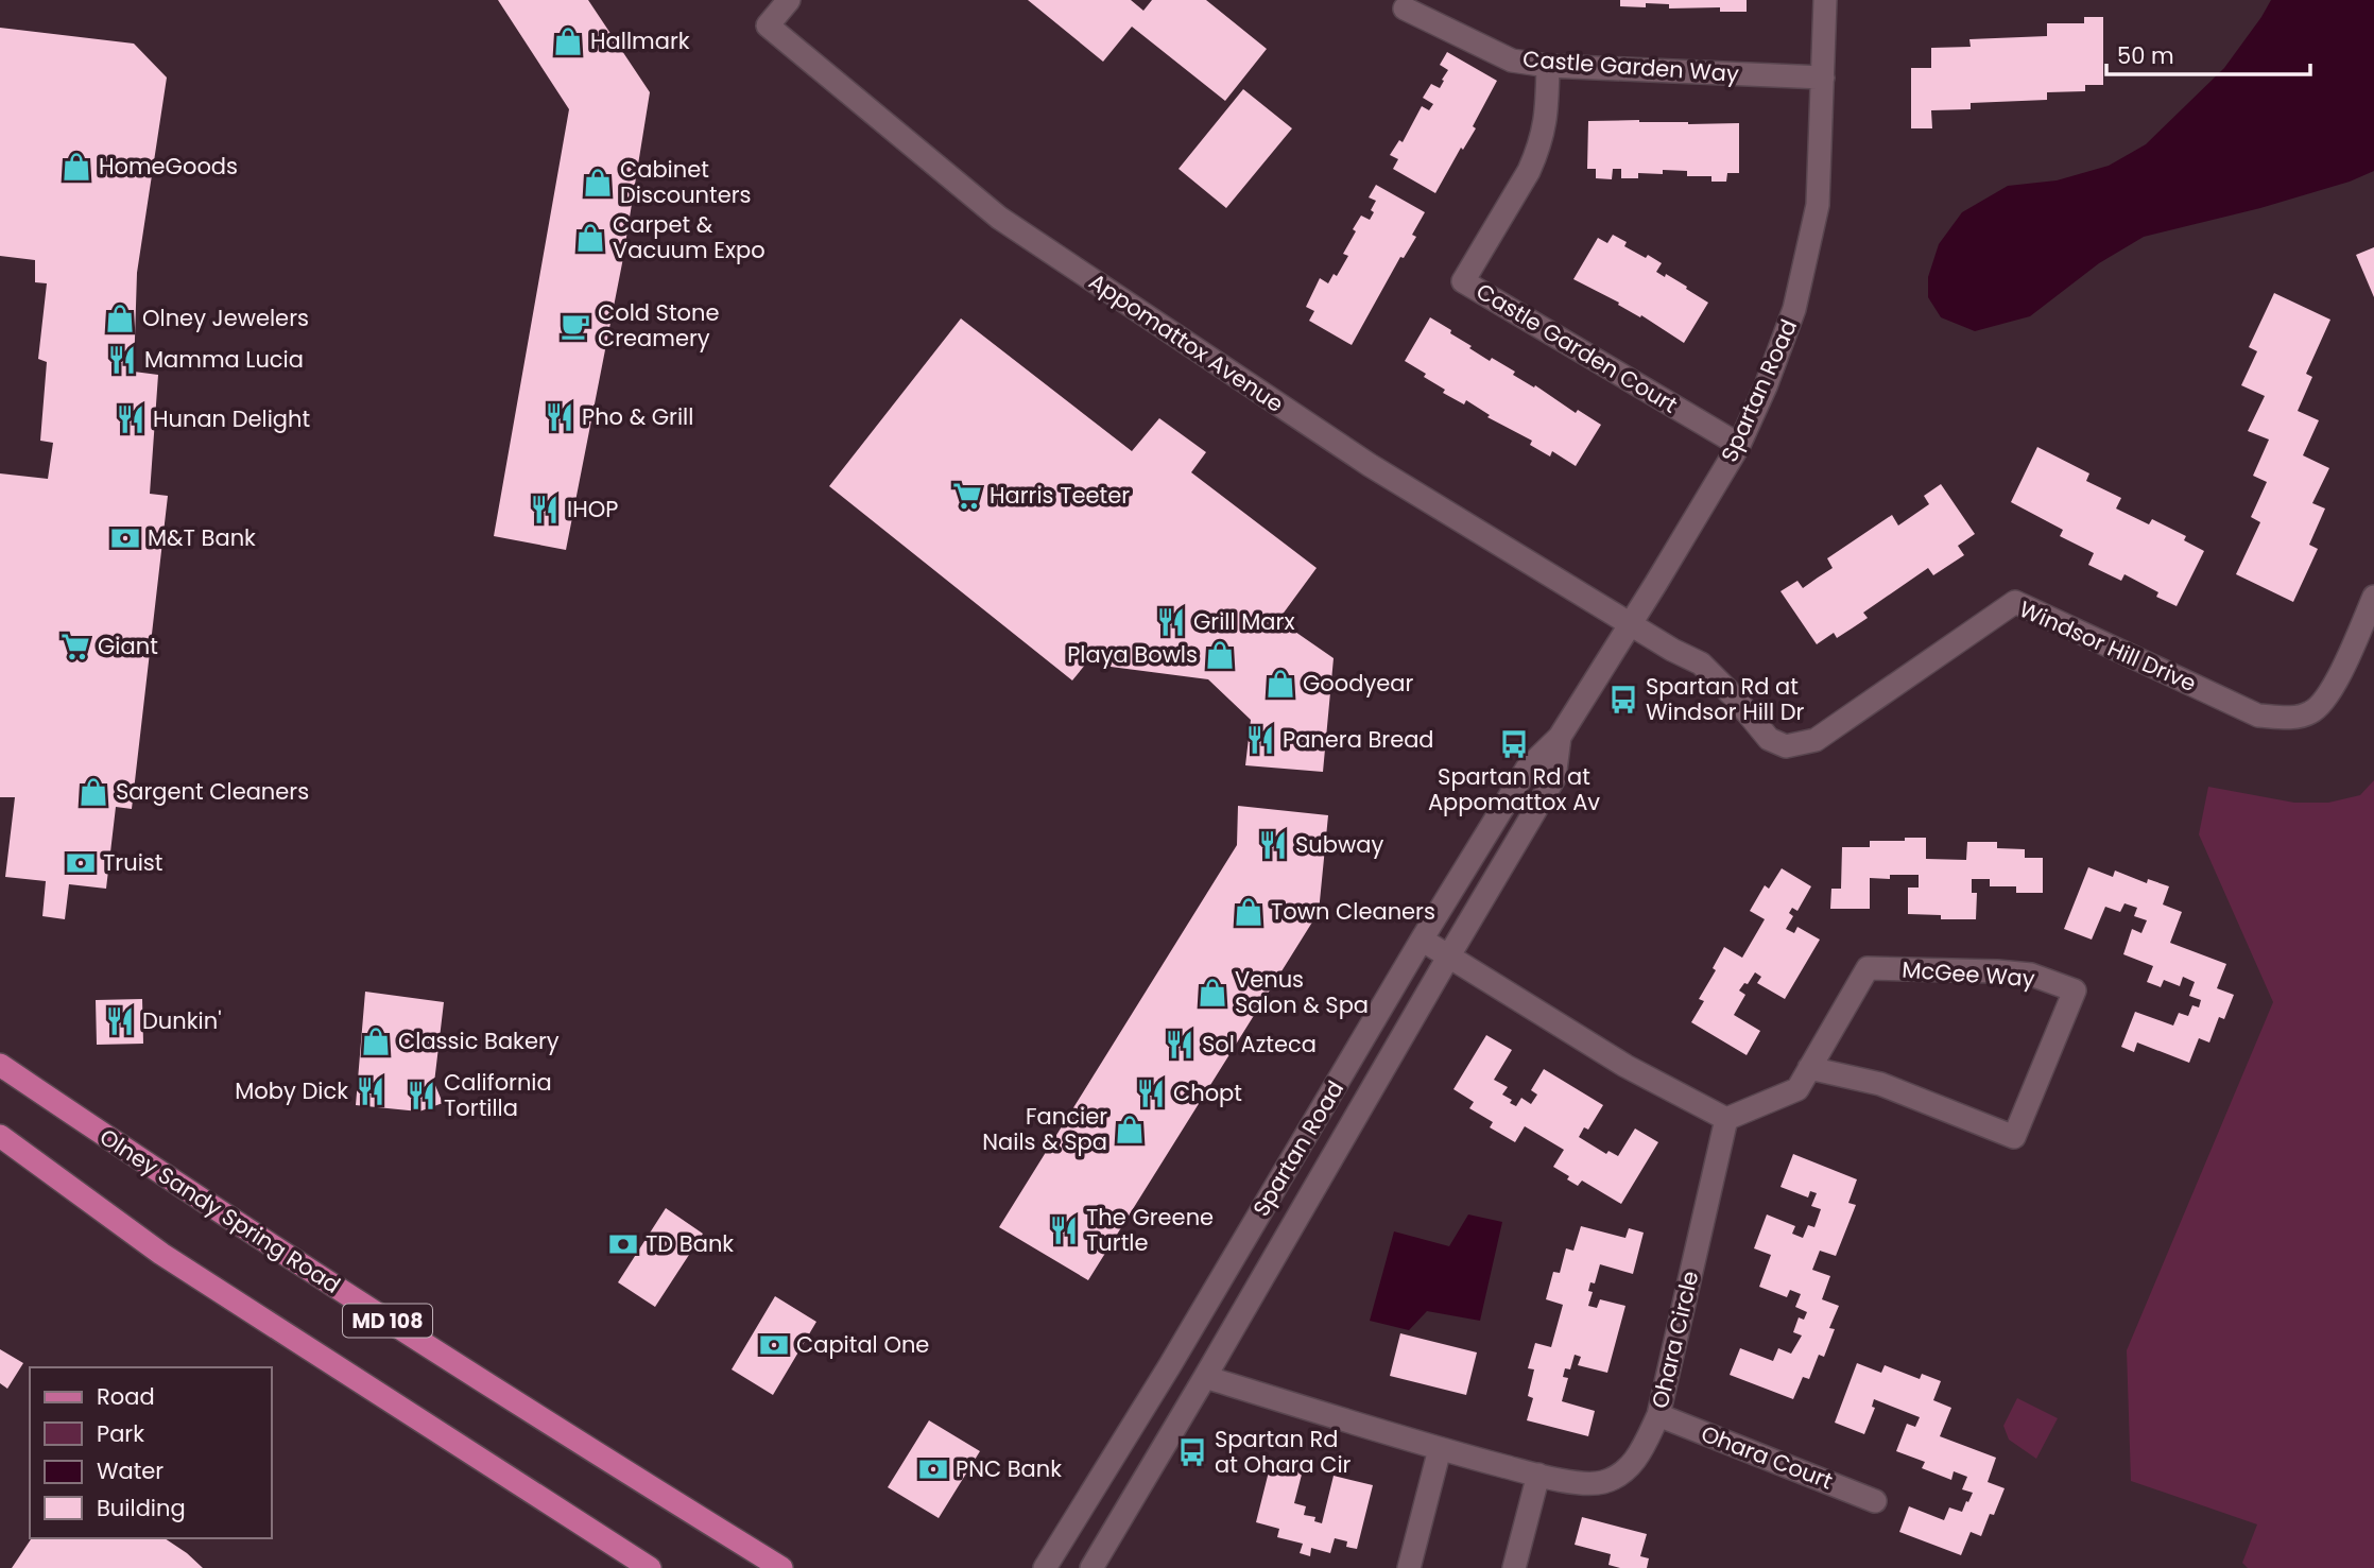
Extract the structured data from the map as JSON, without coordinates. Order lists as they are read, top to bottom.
{
  "streets": {
    "main road": ["Olney Sandy Spring Road", "MD 108"],
    "street": [
      "Castle Garden Way",
      "Appomattox Avenue",
      "Castle Garden Court",
      "Spartan Road",
      "Windsor Hill Drive",
      "McGee Way",
      "Ohara Circle",
      "Ohara Court"
    ]
  },
  "crossings": [
    ["Castle Garden Way", "Castle Garden Court"],
    ["Castle Garden Way", "Spartan Road"],
    ["Appomattox Avenue", "Spartan Road"],
    ["Appomattox Avenue", "Windsor Hill Drive"],
    ["Castle Garden Court", "Spartan Road"],
    ["Spartan Road", "Windsor Hill Drive"],
    ["Spartan Road", "Ohara Circle"],
    ["McGee Way", "Ohara Circle"],
    ["Ohara Circle", "Ohara Court"]
  ],
  "places": {
    "shop": [
      "Hallmark",
      "HomeGoods",
      "Cabinet Discounters",
      "Carpet & Vacuum Expo",
      "Olney Jewelers",
      "Playa Bowls",
      "Goodyear",
      "Sargent Cleaners",
      "Town Cleaners",
      "Venus Salon & Spa",
      "Classic Bakery",
      "Fancier Nails & Spa"
    ],
    "cafe": ["Cold Stone Creamery"],
    "restaurant": [
      "Mamma Lucia",
      "Pho & Grill",
      "Hunan Delight",
      "IHOP",
      "Grill Marx",
      "Panera Bread",
      "Subway",
      "Dunkin'",
      "Sol Azteca",
      "Moby Dick",
      "Chopt",
      "California Tortilla",
      "The Greene Turtle"
    ],
    "supermarket": ["Harris Teeter", "Giant"],
    "bank": [
      "M&T Bank",
      "Truist",
      "TD Bank",
      "Capital One",
      "PNC Bank"
    ],
    "bus stop": ["Spartan Rd at Windsor Hill Dr", "Spartan Rd at Appomattox Av", "Spartan Rd at Ohara Cir"]
  },
  "legend": [
    "Road",
    "Park",
    "Water",
    "Building"
  ],
  "scale_bar": "50 m"
}
